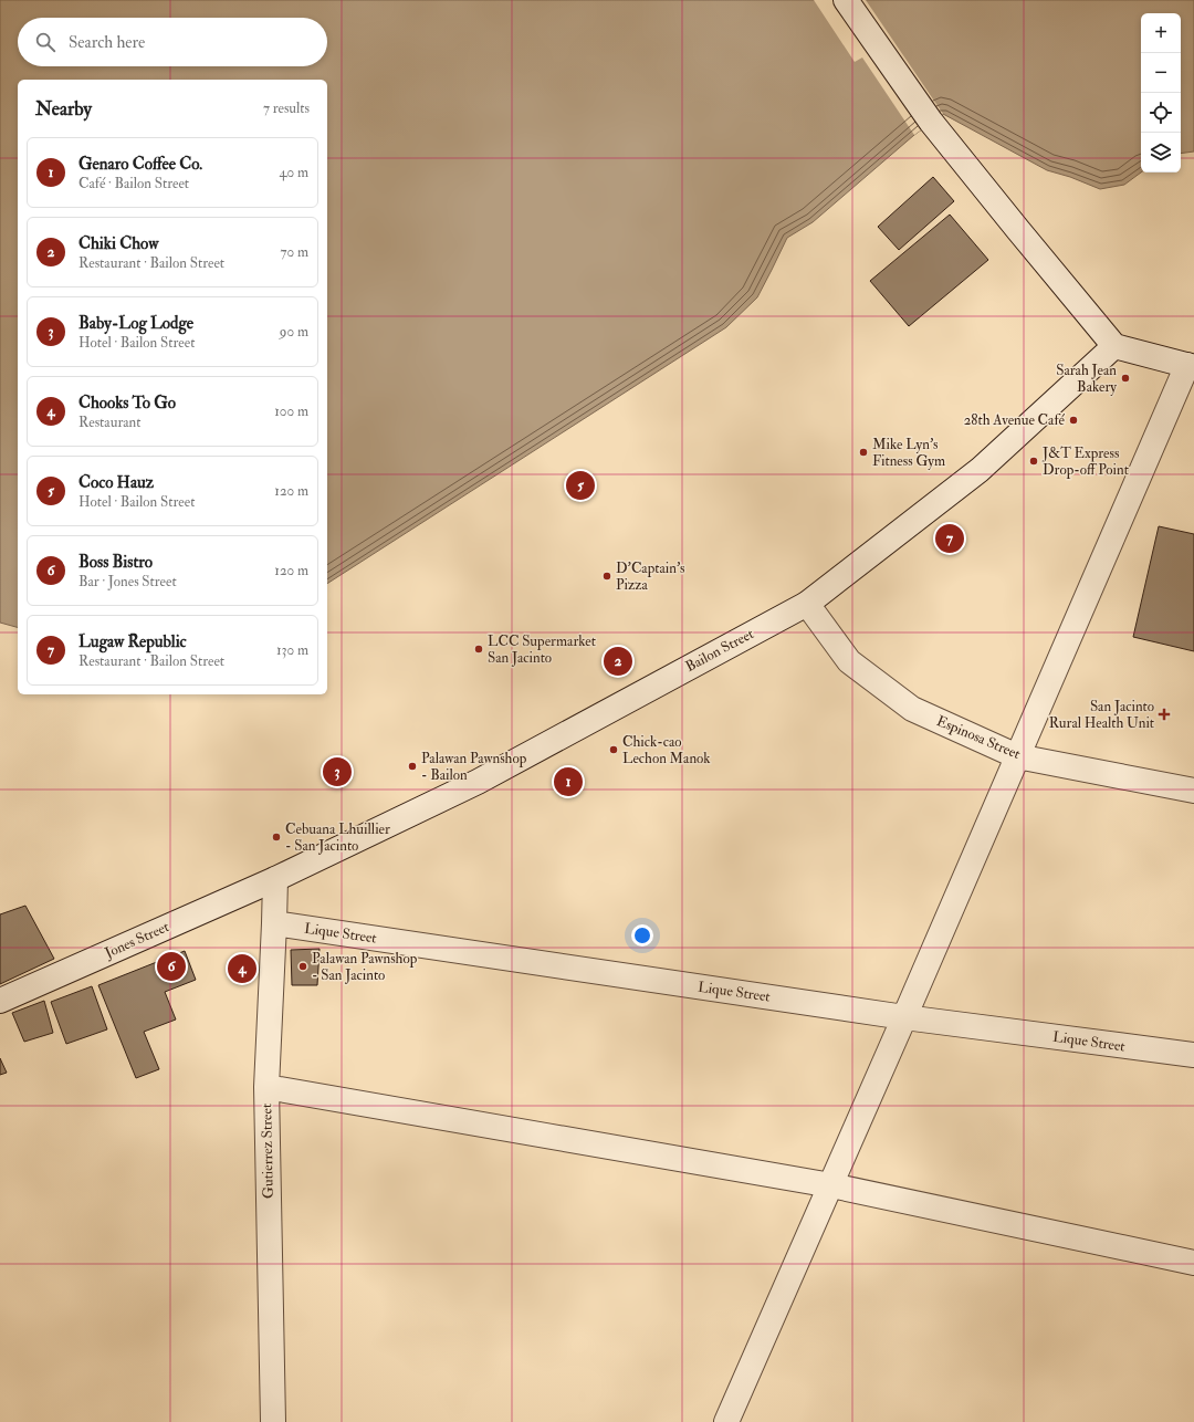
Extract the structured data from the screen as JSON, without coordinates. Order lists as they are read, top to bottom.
{
  "streets": {
    "street": [
      "Bailon Street",
      "Espinosa Street",
      "Lique Street",
      "Jones Street",
      "Gutierrez Street"
    ]
  },
  "crossings": [
    ["Bailon Street", "Espinosa Street"],
    ["Bailon Street", "Jones Street"],
    ["Bailon Street", "Gutierrez Street"],
    ["Lique Street", "Gutierrez Street"],
    ["Jones Street", "Gutierrez Street"]
  ],
  "places": {
    "other": [
      "Sarah Jean Bakery",
      "28th Avenue Café",
      "Mike Lyn's Fitness Gym",
      "J&T Express Drop-off Point",
      "D'Captain's Pizza",
      "LCC Supermarket San Jacinto",
      "Chick-cao Lechon Manok",
      "Palawan Pawnshop - Bailon",
      "Cebuana Lhuillier - San Jacinto",
      "Palawan Pawnshop - San Jacinto"
    ],
    "health": ["San Jacinto Rural Health Unit"]
  },
  "page": {
    "map_buttons": ["+", "−"],
    "search": "Search here",
    "heading": ["Nearby", "7 results"],
    "list": [
      {
        "mark": "1",
        "name": "Genaro Coffee Co.",
        "note": "Café · Bailon Street",
        "value": "40 m"
      },
      {
        "mark": "2",
        "name": "Chiki Chow",
        "note": "Restaurant · Bailon Street",
        "value": "70 m"
      },
      {
        "mark": "3",
        "name": "Baby-Log Lodge",
        "note": "Hotel · Bailon Street",
        "value": "90 m"
      },
      {
        "mark": "4",
        "name": "Chooks To Go",
        "note": "Restaurant",
        "value": "100 m"
      },
      {
        "mark": "5",
        "name": "Coco Hauz",
        "note": "Hotel · Bailon Street",
        "value": "120 m"
      },
      {
        "mark": "6",
        "name": "Boss Bistro",
        "note": "Bar · Jones Street",
        "value": "120 m"
      },
      {
        "mark": "7",
        "name": "Lugaw Republic",
        "note": "Restaurant · Bailon Street",
        "value": "130 m"
      }
    ],
    "pins": [
      "5",
      "7",
      "2",
      "3",
      "1",
      "6",
      "4"
    ]
  }
}
